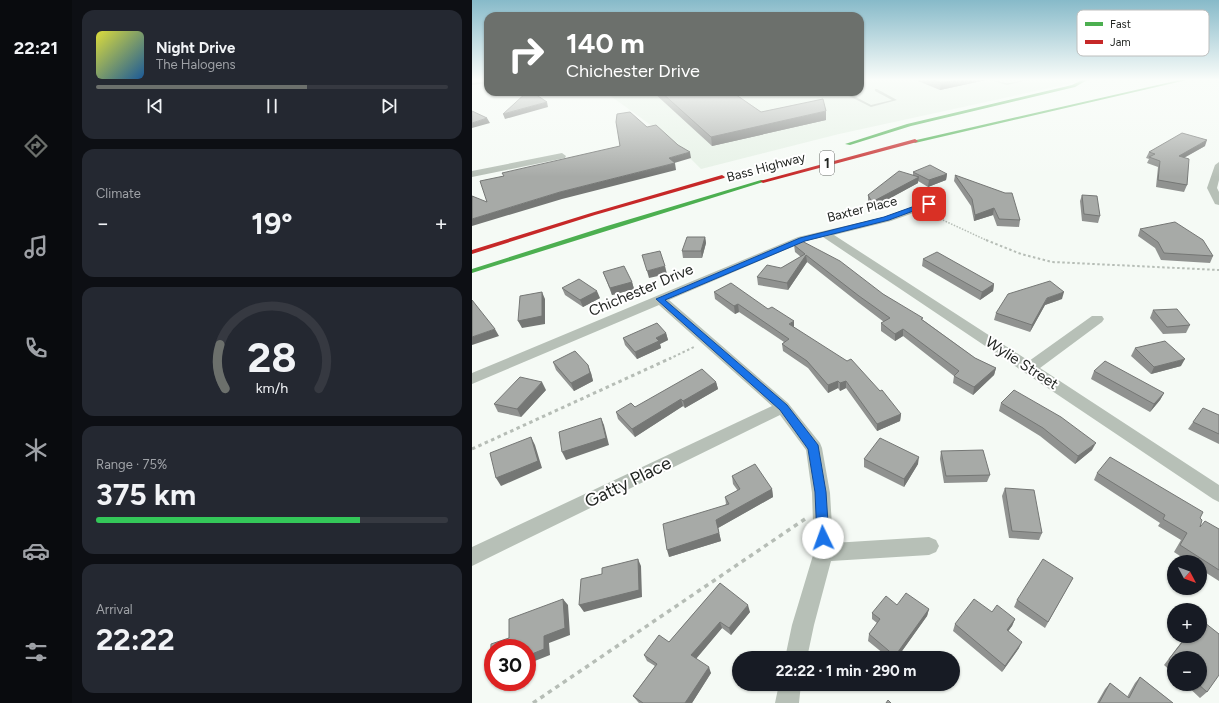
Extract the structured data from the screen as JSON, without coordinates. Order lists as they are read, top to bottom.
{
  "streets": {
    "highway": ["1", "Bass Highway"],
    "street": [
      "Baxter Place",
      "Chichester Drive",
      "Wylie Street",
      "Gatty Place"
    ]
  },
  "crossings": [
    ["Baxter Place", "Chichester Drive"],
    ["Baxter Place", "Wylie Street"],
    ["Chichester Drive", "Wylie Street"]
  ],
  "legend": ["Fast", "Jam"],
  "north": "bottom right",
  "page": {
    "tabs": "22:21",
    "turn": ["140 m", "Chichester Drive"],
    "song": ["Night Drive", "The Halogens"],
    "tile": [
      "Climate",
      ["Range · 75%", "375 km"],
      ["Arrival", "22:22"]
    ],
    "heat": ["−", "19°", "+"],
    "map_buttons": ["+", "−"],
    "limit": "30",
    "trip": "22:22 · 1 min · 290 m",
    "gauge": ["28", "km/h"]
  }
}
